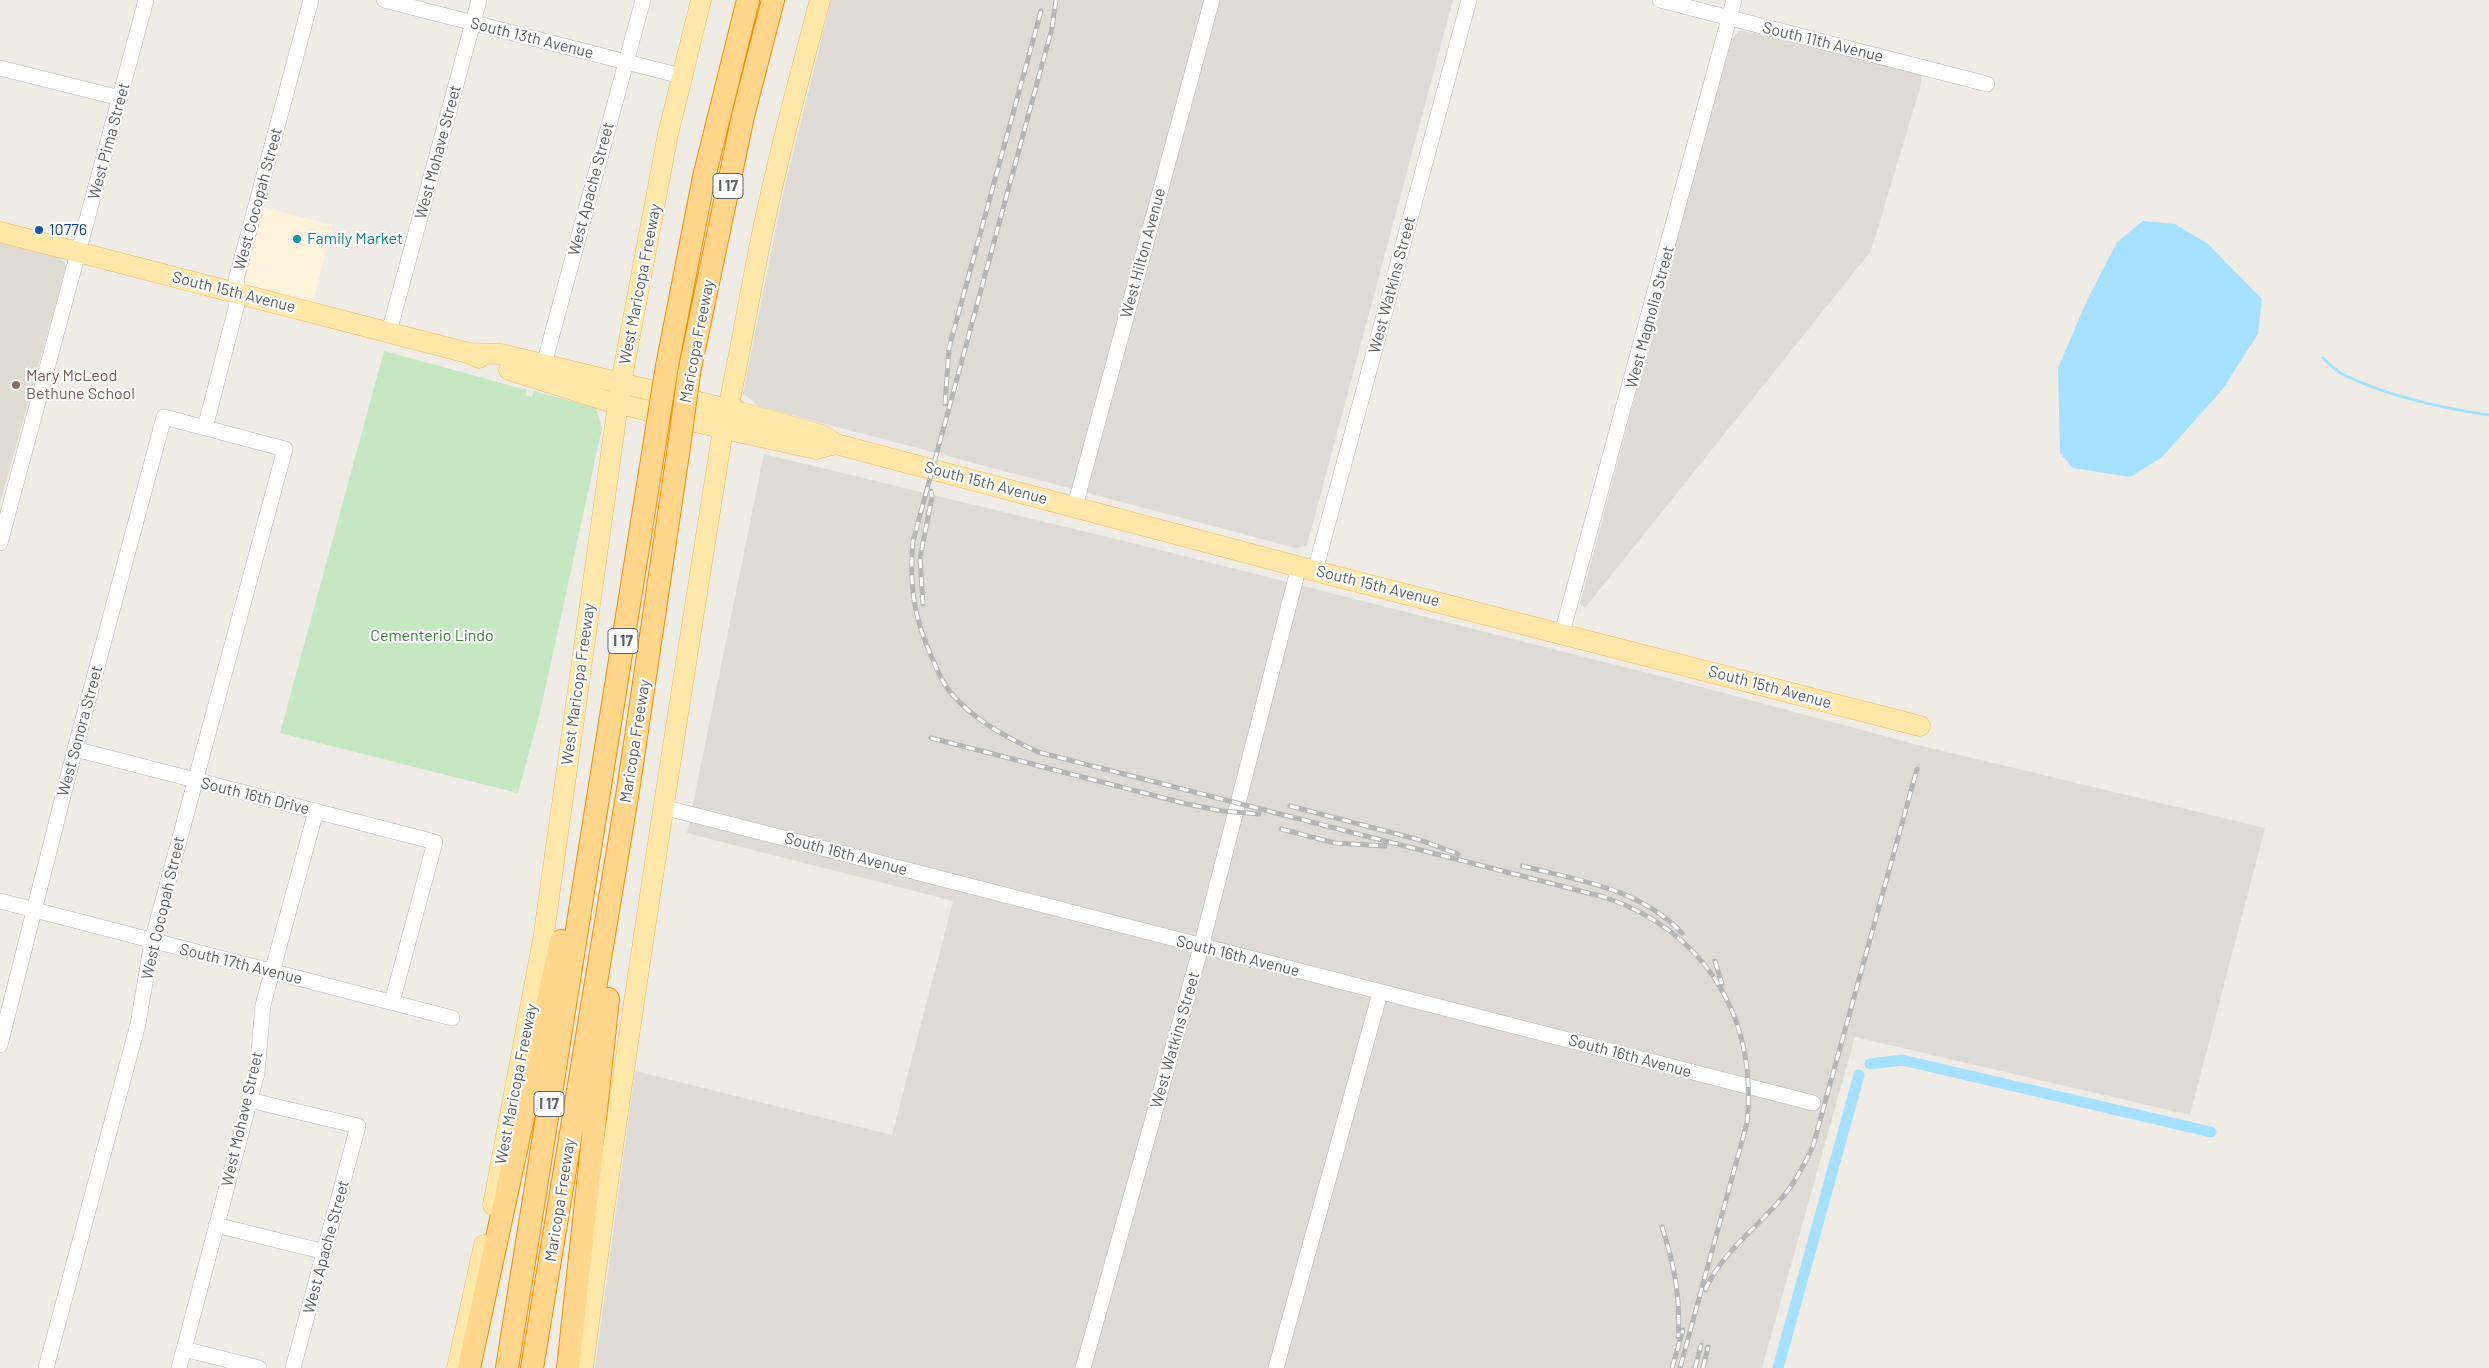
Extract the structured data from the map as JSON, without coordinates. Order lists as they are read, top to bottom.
{
  "streets": {
    "highway": ["I 17", "Maricopa Freeway"],
    "main road": ["West Maricopa Freeway", "South 15th Avenue"],
    "street": [
      "South 13th Avenue",
      "South 11th Avenue",
      "West Pima Street",
      "West Mohave Street",
      "West Apache Street",
      "West Cocopah Street",
      "West Hilton Avenue",
      "West Watkins Street",
      "West Magnolia Street",
      "West Sonora Street",
      "South 16th Drive",
      "South 16th Avenue",
      "South 17th Avenue"
    ]
  },
  "crossings": [
    ["South 13th Avenue", "West Mohave Street"],
    ["South 13th Avenue", "West Apache Street"],
    ["South 13th Avenue", "West Maricopa Freeway"],
    ["South 11th Avenue", "West Magnolia Street"],
    ["West Pima Street", "South 15th Avenue"],
    ["West Mohave Street", "West Apache Street"],
    ["West Mohave Street", "South 15th Avenue"],
    ["West Mohave Street", "South 16th Drive"],
    ["West Mohave Street", "South 17th Avenue"],
    ["West Apache Street", "South 15th Avenue"],
    ["West Cocopah Street", "South 15th Avenue"],
    ["West Cocopah Street", "West Sonora Street"],
    ["West Cocopah Street", "South 16th Drive"],
    ["West Cocopah Street", "South 17th Avenue"],
    ["West Hilton Avenue", "South 15th Avenue"],
    ["West Maricopa Freeway", "South 15th Avenue"],
    ["West Watkins Street", "South 15th Avenue"],
    ["West Watkins Street", "South 16th Avenue"],
    ["South 15th Avenue", "West Magnolia Street"],
    ["West Sonora Street", "South 16th Drive"],
    ["West Sonora Street", "South 17th Avenue"],
    ["South 16th Drive", "South 17th Avenue"]
  ],
  "parks": ["Cementerio Lindo"],
  "places": ["10776", "Family Market", "Mary McLeod Bethune School"]
}
